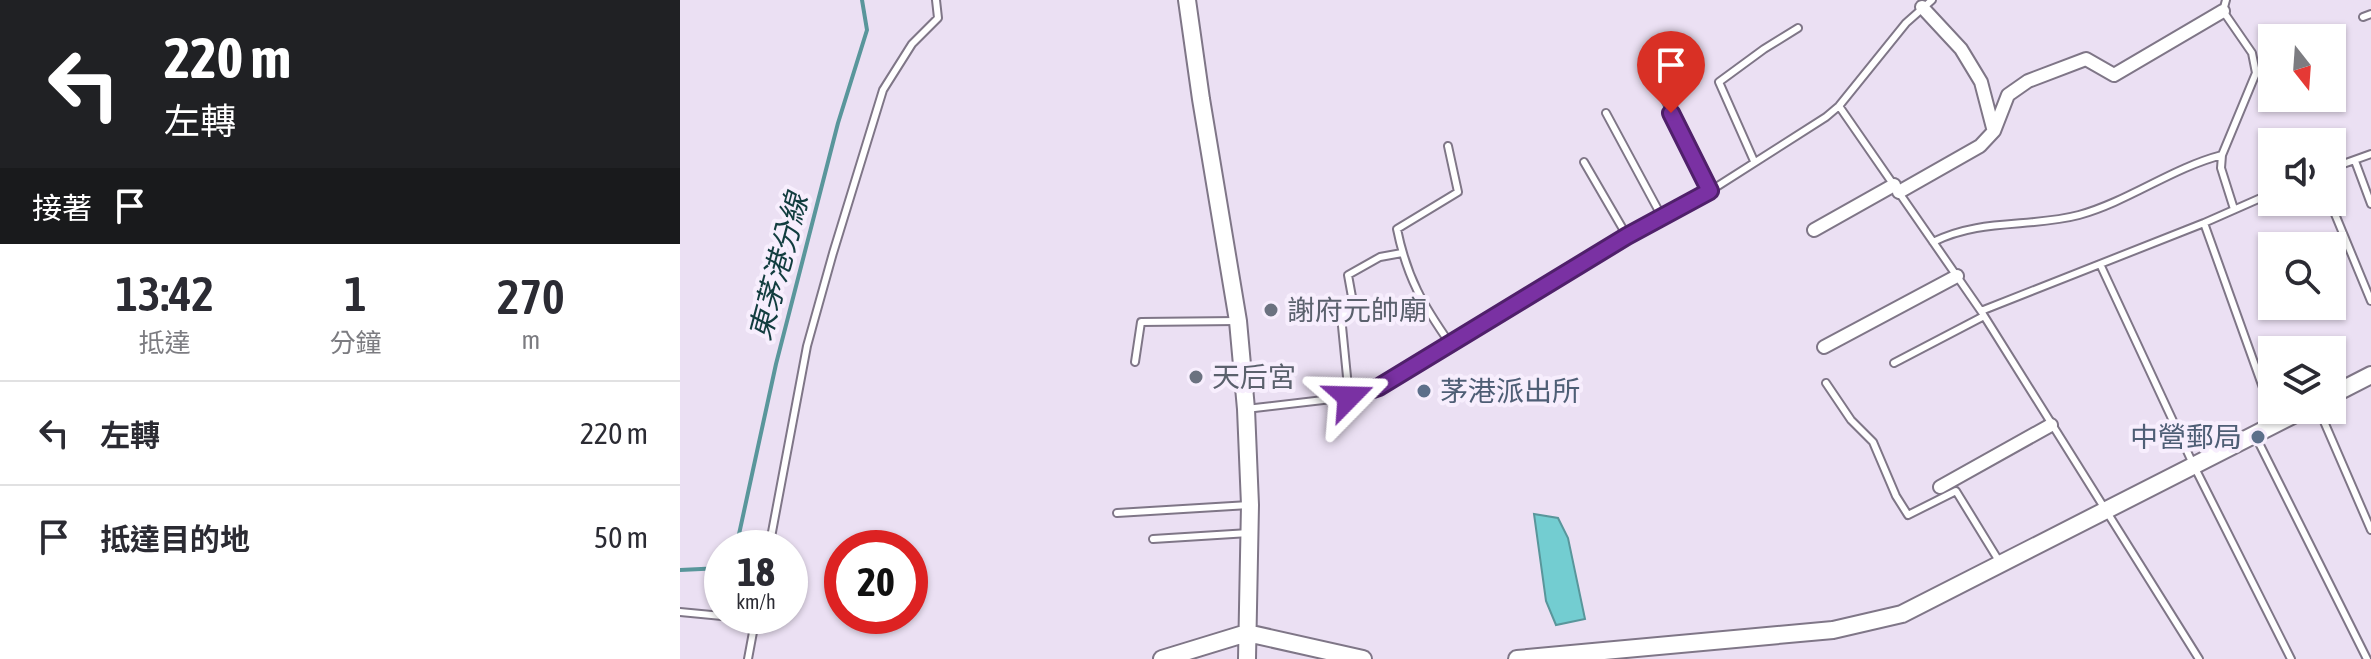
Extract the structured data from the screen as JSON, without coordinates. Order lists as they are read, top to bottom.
{
  "water": ["東茅港分線"],
  "places": [
    "謝府元帥廟",
    "天后宮",
    "茅港派出所",
    "中營郵局"
  ],
  "north": "bottom",
  "page": {
    "turn": ["220 m", "左轉"],
    "then": "接著",
    "eta": [
      "13:42",
      "抵達",
      "1",
      "分鐘",
      "270",
      "m"
    ],
    "list": [
      {
        "name": "左轉",
        "value": "220 m"
      },
      {
        "name": "抵達目的地",
        "value": "50 m"
      }
    ],
    "speed": "18 km/h",
    "limit": "20"
  }
}
